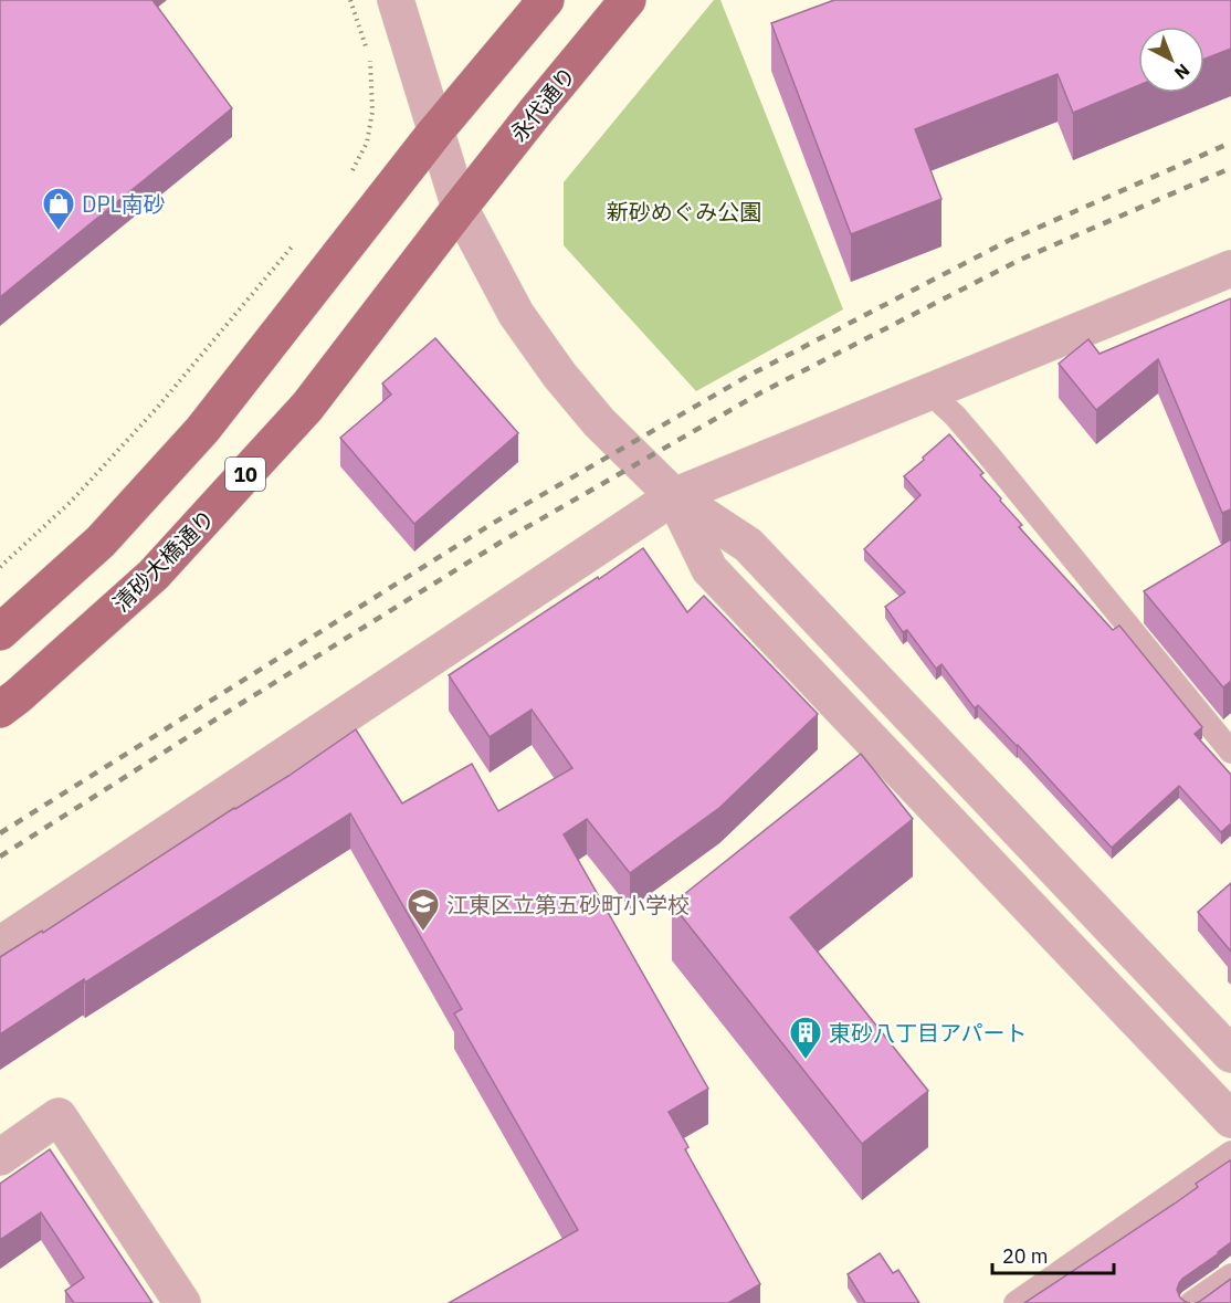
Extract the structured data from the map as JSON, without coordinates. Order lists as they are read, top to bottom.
{
  "streets": {
    "main road": ["永代通り", "10", "清砂大橋通り"]
  },
  "crossings": [
    ["永代通り", "清砂大橋通り"]
  ],
  "parks": ["新砂めぐみ公園"],
  "places": {
    "shop": ["DPL南砂"],
    "school or university": ["江東区立第五砂町小学校"],
    "building": ["東砂八丁目アパート"]
  },
  "scale_bar": "20 m",
  "north": "bottom right"
}
